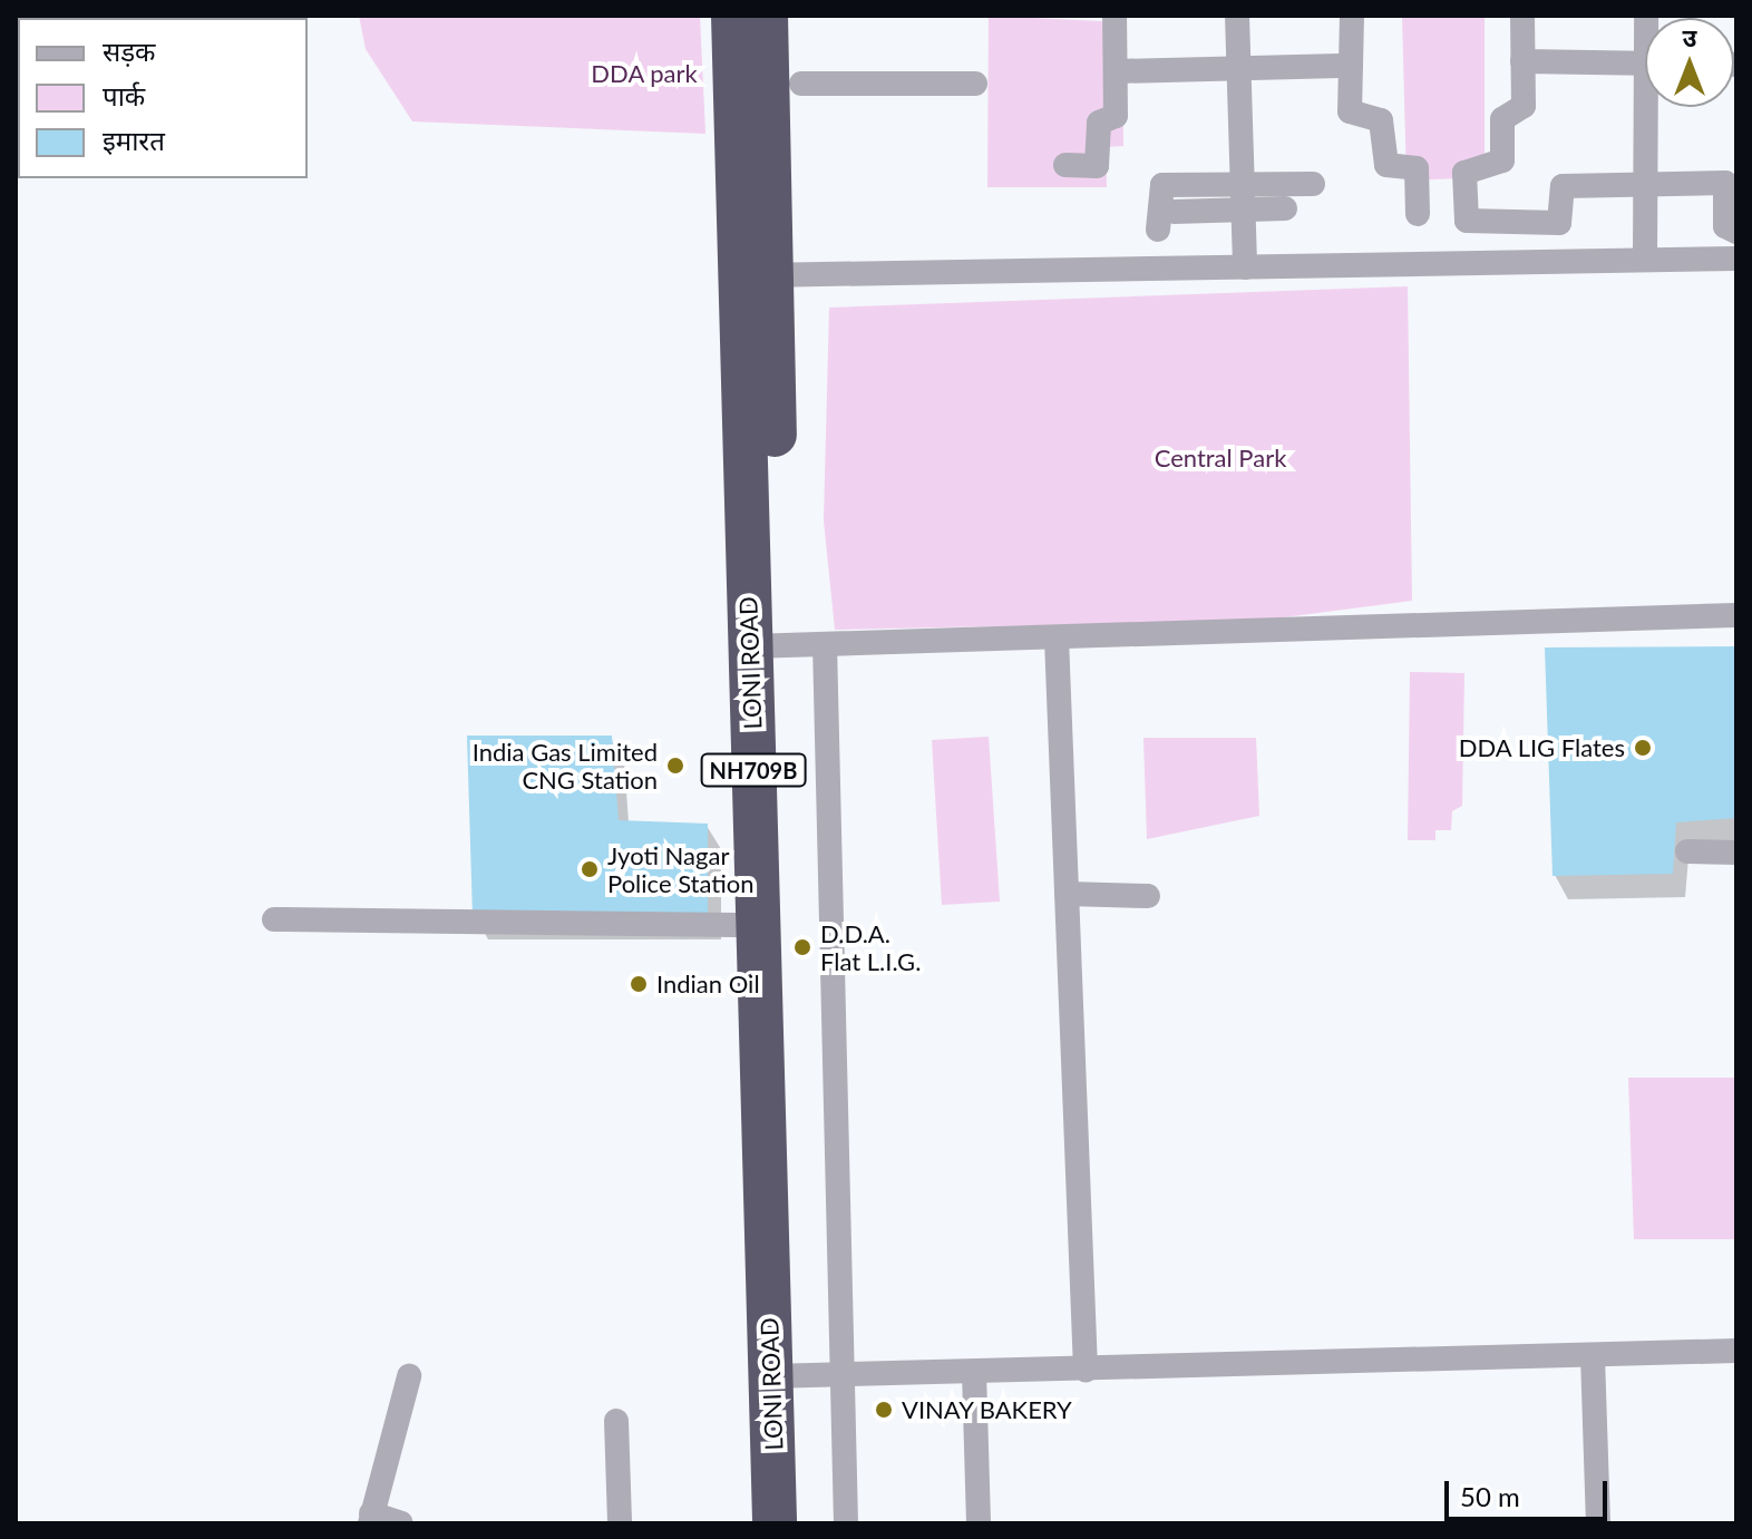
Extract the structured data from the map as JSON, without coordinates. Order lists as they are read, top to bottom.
{
  "streets": {
    "highway": ["LONI ROAD", "NH709B"]
  },
  "parks": ["DDA park", "Central Park"],
  "places": [
    "DDA LIG Flates",
    "India Gas Limited CNG Station",
    "Jyoti Nagar Police Station",
    "D.D.A. Flat L.I.G.",
    "Indian Oil",
    "VINAY BAKERY"
  ],
  "legend": ["सड़क", "पार्क", "इमारत"],
  "scale_bar": "50 m",
  "north": "top"
}
